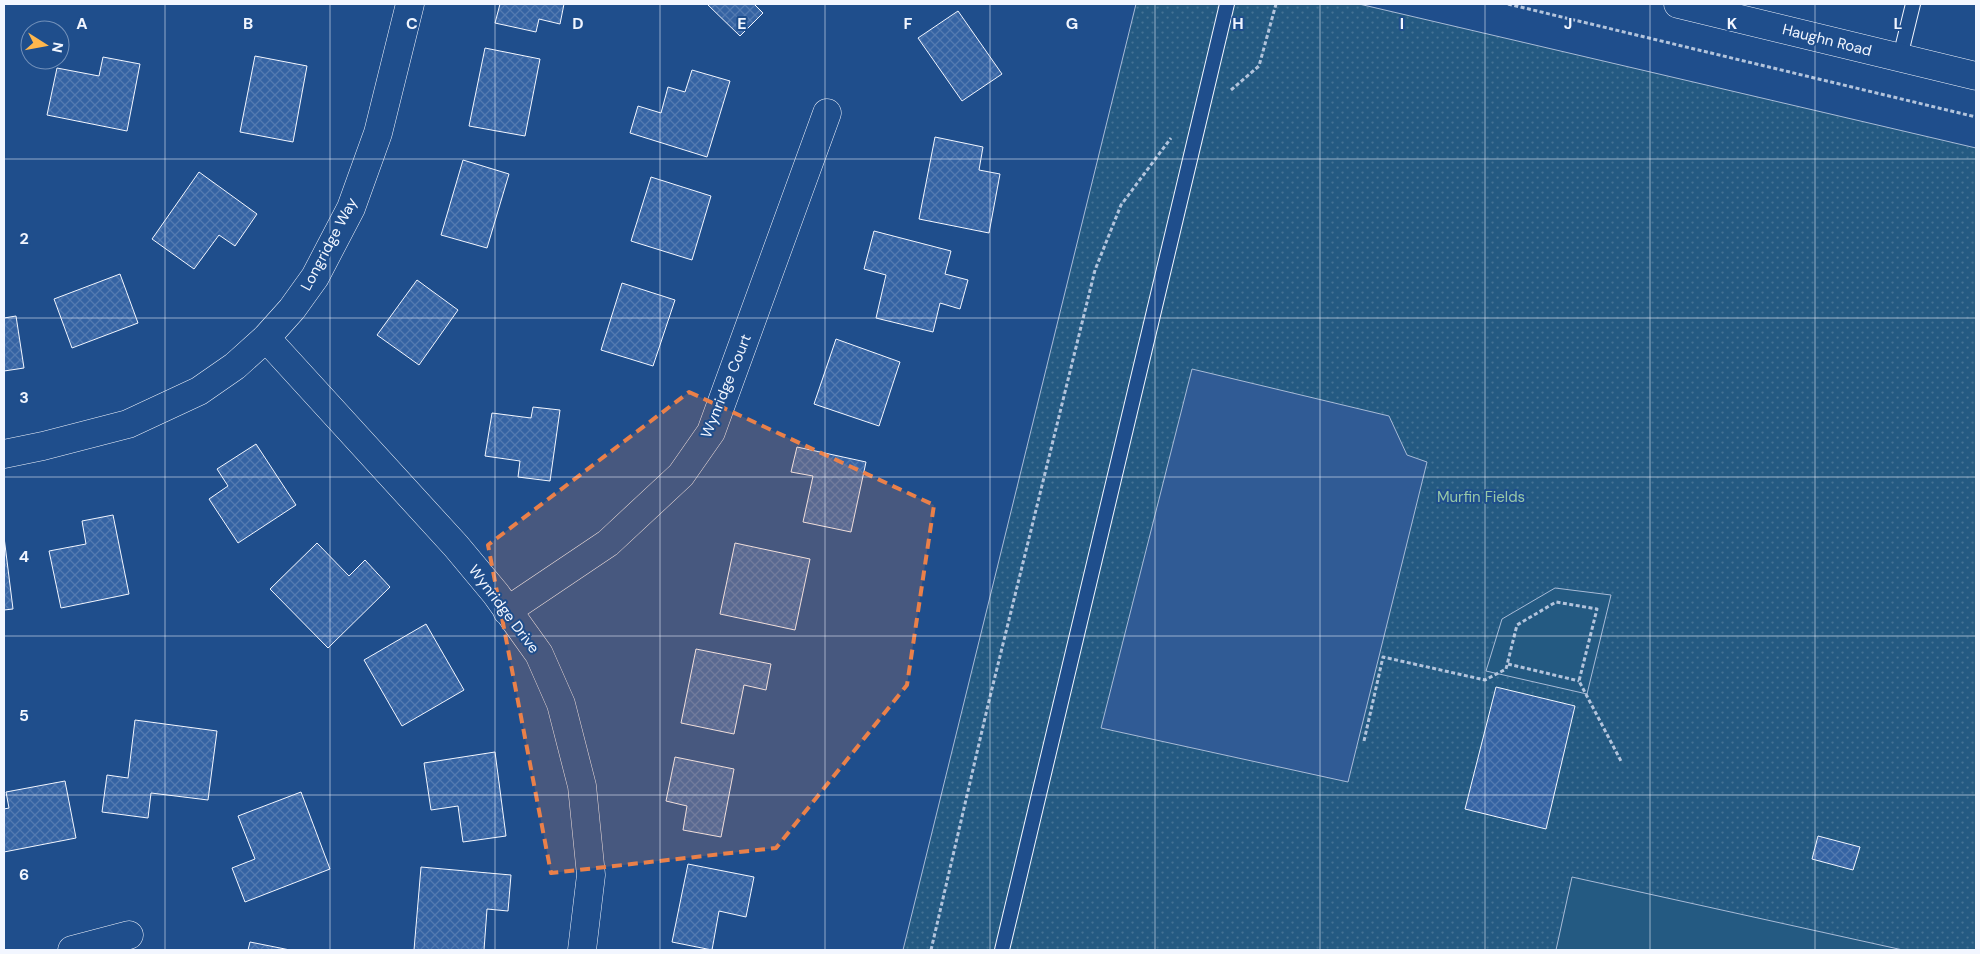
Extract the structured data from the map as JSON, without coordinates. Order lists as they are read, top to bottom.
{
  "streets": {
    "street": [
      "Haughn Road",
      "Longridge Way",
      "Wynridge Court",
      "Wynridge Drive"
    ]
  },
  "crossings": [
    ["Longridge Way", "Wynridge Drive"],
    ["Wynridge Court", "Wynridge Drive"]
  ],
  "parks": ["Murfin Fields"],
  "north": "right",
  "grid": {
    "columns": [
      "A",
      "B",
      "C",
      "D",
      "E",
      "F",
      "G",
      "H",
      "I",
      "J",
      "K",
      "L"
    ],
    "rows": [
      "2",
      "3",
      "4",
      "5",
      "6"
    ]
  }
}
